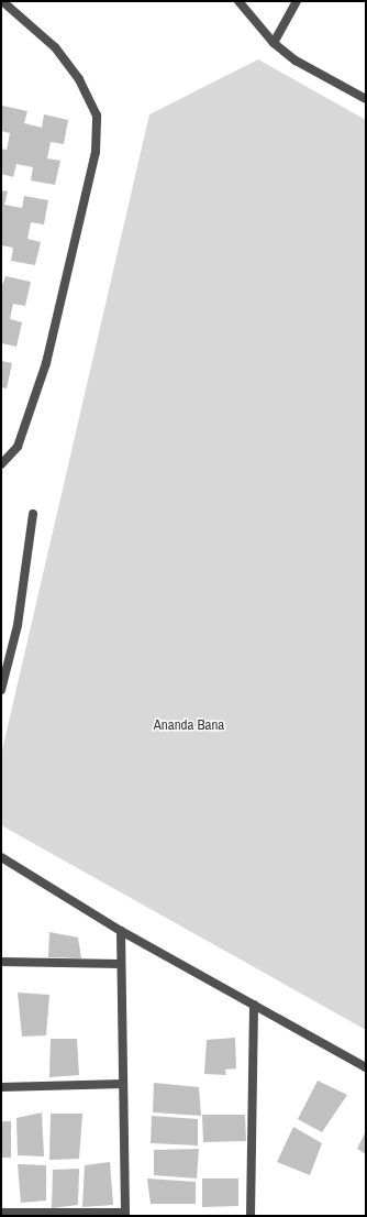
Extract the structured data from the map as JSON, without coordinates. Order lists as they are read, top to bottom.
{
  "parks": ["Ananda Bana"]
}
